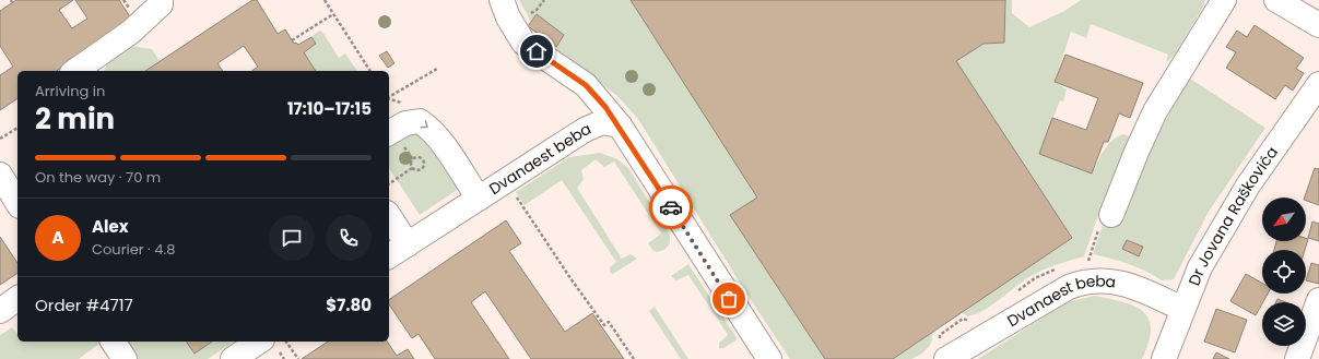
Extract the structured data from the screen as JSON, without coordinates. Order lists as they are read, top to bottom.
{
  "streets": {
    "street": ["Dvanaest beba", "Dr Jovana Raškovića"]
  },
  "crossings": [
    ["Dvanaest beba", "Dr Jovana Raškovića"]
  ],
  "north": "bottom left",
  "page": {
    "heading": ["2 min", "Arriving in", "17:10–17:15"],
    "panel": [
      "Alex",
      "Courier · 4.8",
      "Order #4717",
      "$7.80"
    ],
    "bar": "On the way · 70 m",
    "round": "A"
  }
}
